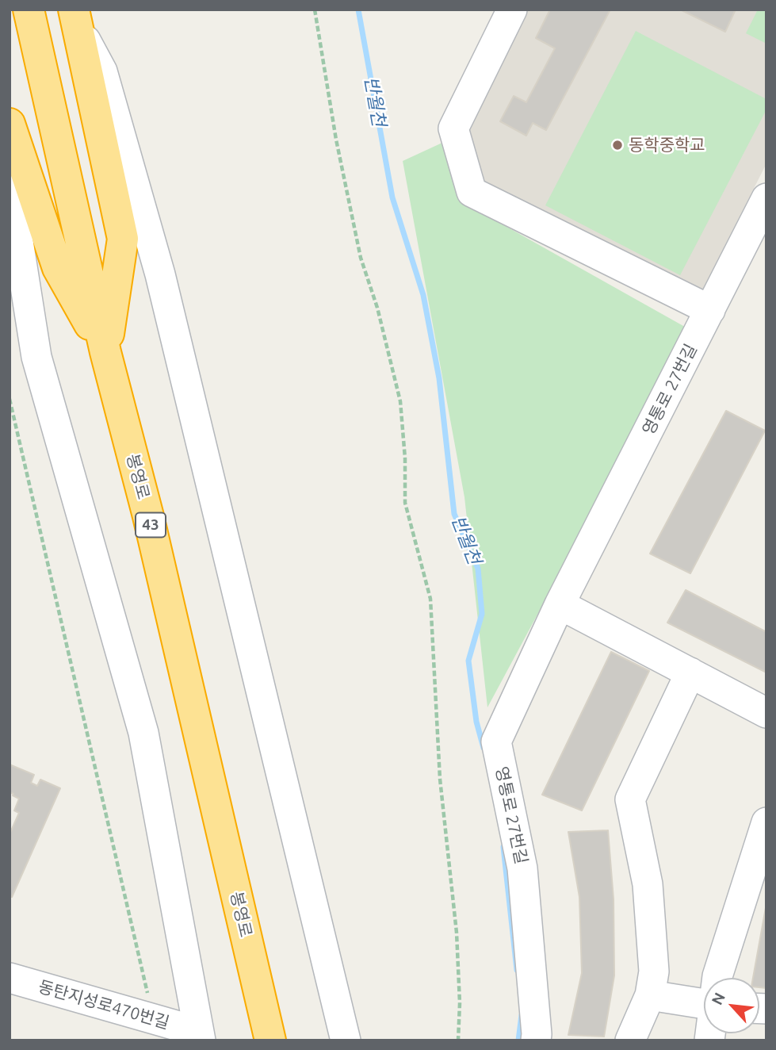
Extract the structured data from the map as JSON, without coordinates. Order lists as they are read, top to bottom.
{
  "streets": {
    "highway": ["봉영로", "43"],
    "street": ["영통로 27번길", "동탄지성로470번길"]
  },
  "water": ["반월천"],
  "places": ["동학중학교"],
  "north": "top left"
}
